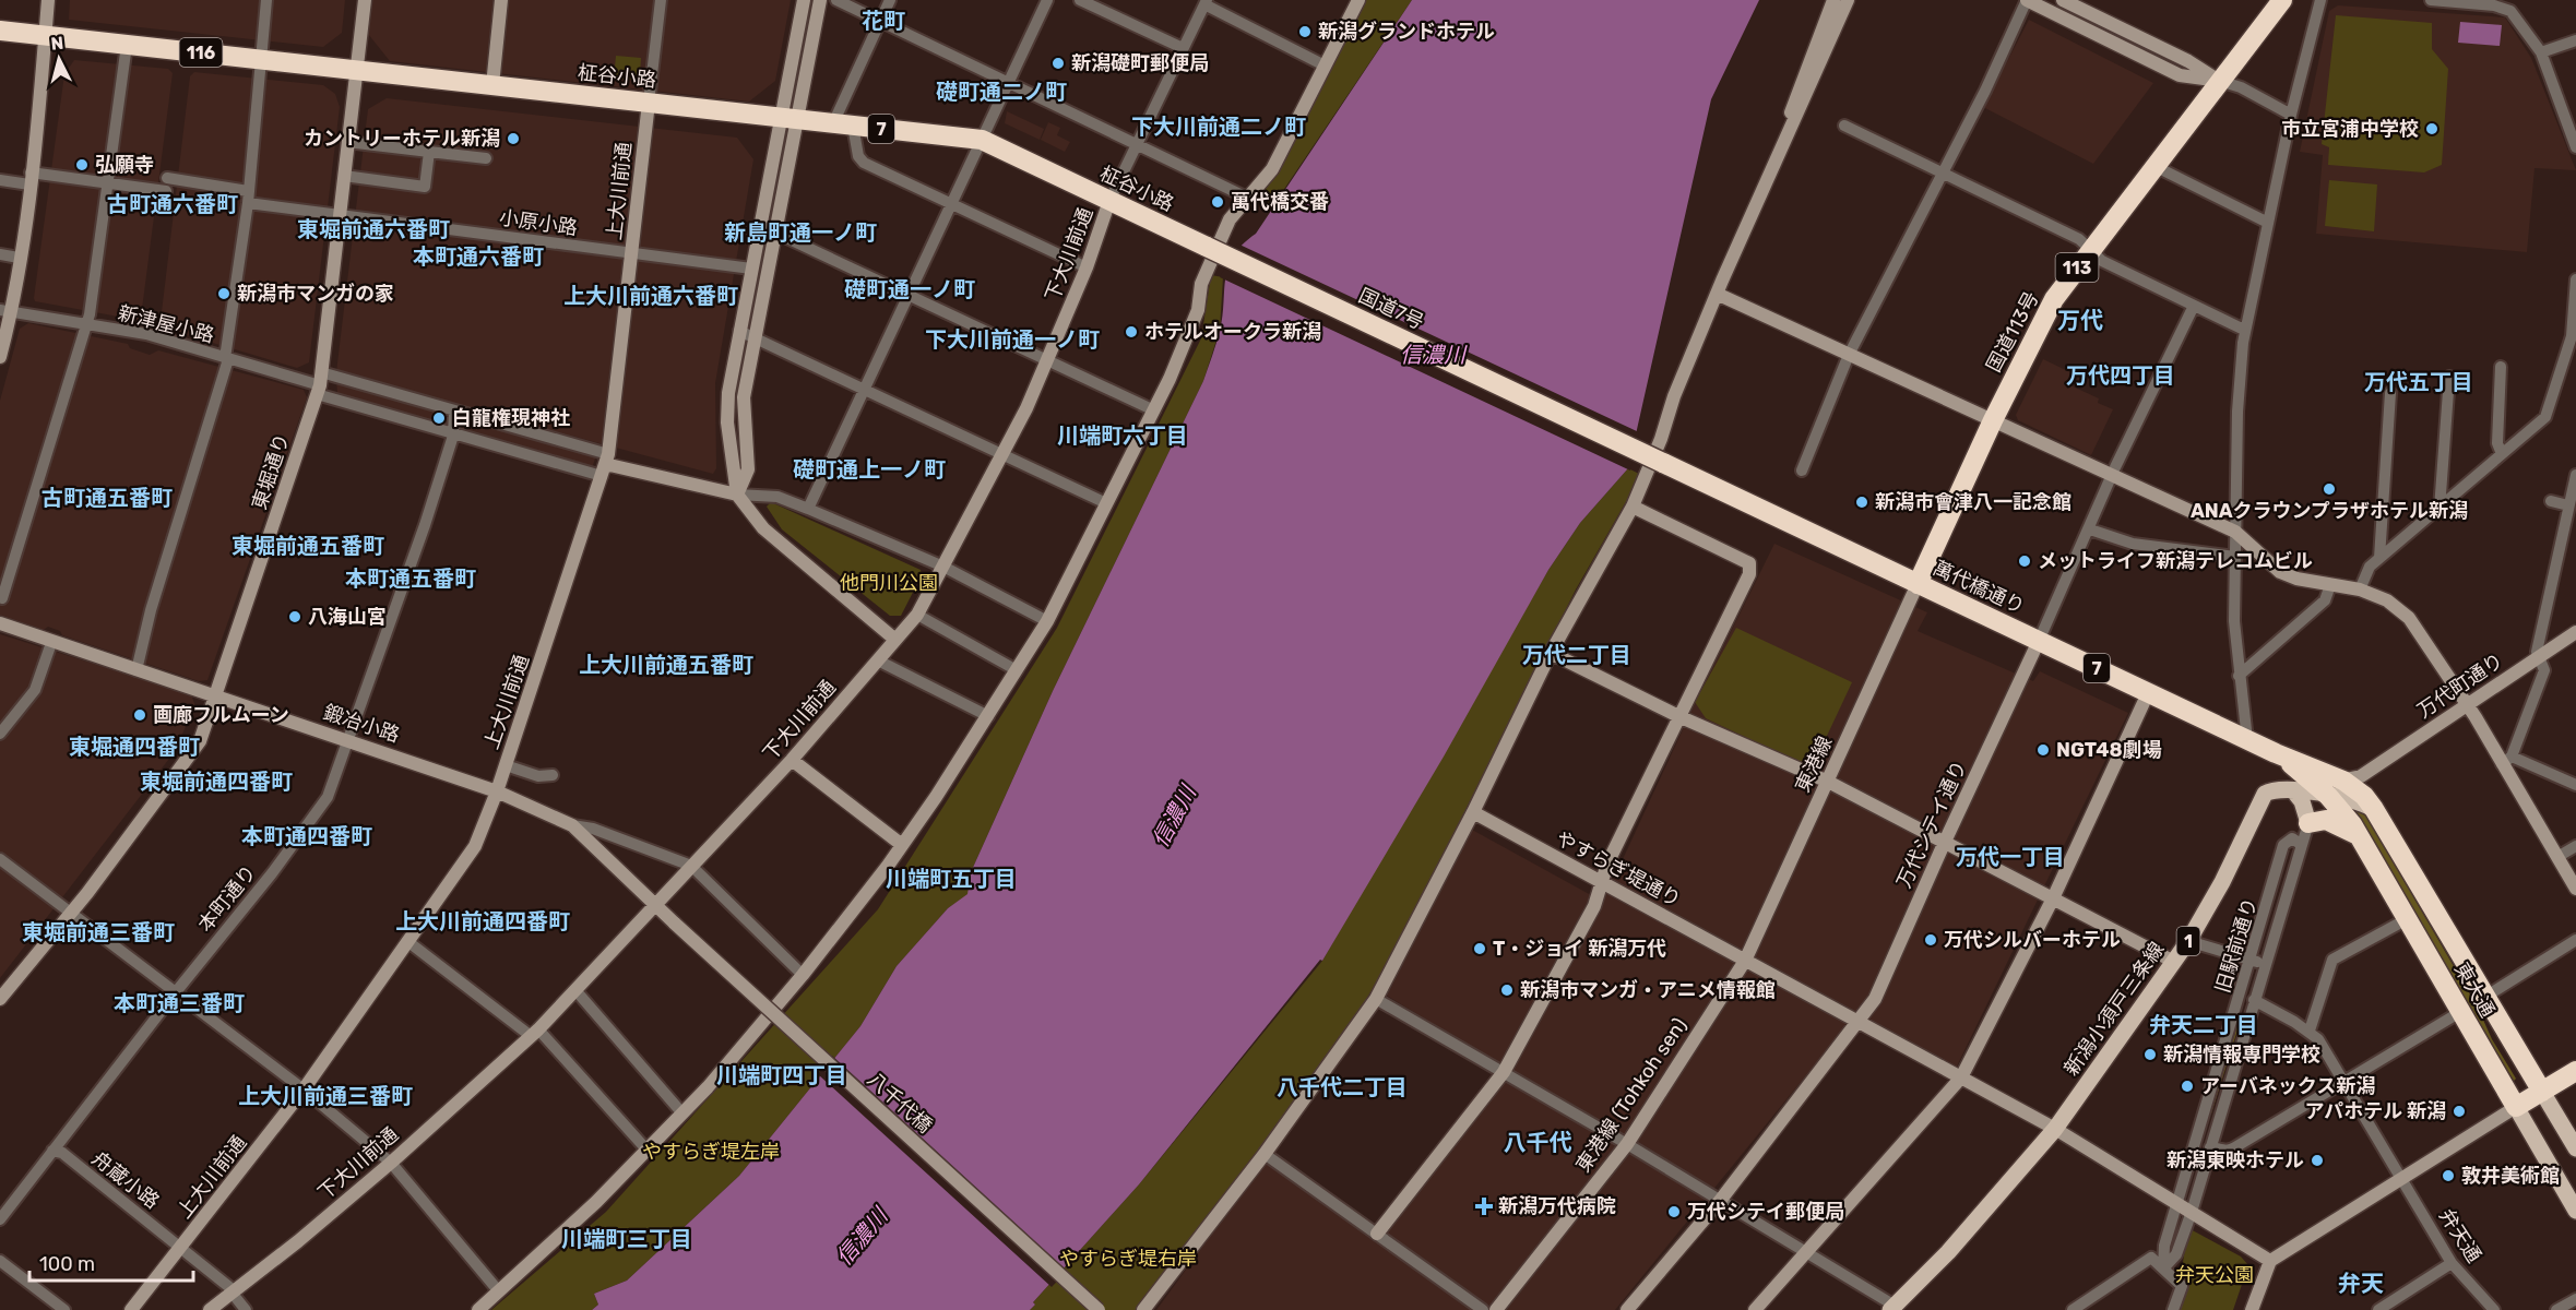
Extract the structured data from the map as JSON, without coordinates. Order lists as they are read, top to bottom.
{
  "streets": {
    "highway": [
      "116",
      "柾谷小路",
      "7",
      "113",
      "国道7号",
      "国道113号",
      "萬代橋通り",
      "東大通"
    ],
    "main road": ["1", "新潟小須戸三条線"],
    "street": [
      "上大川前通",
      "小原小路",
      "下大川前通",
      "新津屋小路",
      "東堀通り",
      "万代町通り",
      "鍛冶小路",
      "東港線",
      "万代シテイ通り",
      "やすらぎ堤通り",
      "本町通り",
      "旧駅前通り",
      "東港線 (Tohkoh sen)",
      "八千代橋",
      "舟蔵小路",
      "弁天通"
    ]
  },
  "crossings": [
    ["柾谷小路", "上大川前通"],
    ["柾谷小路", "下大川前通"],
    ["柾谷小路", "国道7号"],
    ["柾谷小路", "東堀通り"],
    ["上大川前通", "小原小路"],
    ["上大川前通", "鍛冶小路"],
    ["上大川前通", "舟蔵小路"],
    ["小原小路", "東堀通り"],
    ["下大川前通", "鍛冶小路"],
    ["下大川前通", "舟蔵小路"],
    ["国道7号", "萬代橋通り"],
    ["新津屋小路", "東堀通り"],
    ["国道113号", "萬代橋通り"],
    ["国道113号", "東港線"],
    ["東堀通り", "鍛冶小路"],
    ["萬代橋通り", "万代町通り"],
    ["萬代橋通り", "東港線"],
    ["萬代橋通り", "万代シテイ通り"],
    ["萬代橋通り", "東大通"],
    ["萬代橋通り", "新潟小須戸三条線"],
    ["万代町通り", "東大通"],
    ["鍛冶小路", "本町通り"],
    ["鍛冶小路", "八千代橋"],
    ["東港線", "やすらぎ堤通り"],
    ["東港線", "東港線 (Tohkoh sen)"],
    ["万代シテイ通り", "やすらぎ堤通り"],
    ["やすらぎ堤通り", "旧駅前通り"],
    ["やすらぎ堤通り", "新潟小須戸三条線"],
    ["やすらぎ堤通り", "東港線 (Tohkoh sen)"],
    ["本町通り", "舟蔵小路"],
    ["東大通", "新潟小須戸三条線"]
  ],
  "districts": [
    "花町",
    "礎町通二ノ町",
    "下大川前通二ノ町",
    "古町通六番町",
    "東堀前通六番町",
    "新島町通一ノ町",
    "本町通六番町",
    "礎町通一ノ町",
    "上大川前通六番町",
    "万代",
    "下大川前通一ノ町",
    "万代四丁目",
    "万代五丁目",
    "川端町六丁目",
    "礎町通上一ノ町",
    "古町通五番町",
    "東堀前通五番町",
    "本町通五番町",
    "万代二丁目",
    "上大川前通五番町",
    "東堀通四番町",
    "東堀前通四番町",
    "本町通四番町",
    "万代一丁目",
    "川端町五丁目",
    "上大川前通四番町",
    "東堀前通三番町",
    "本町通三番町",
    "弁天二丁目",
    "川端町四丁目",
    "八千代二丁目",
    "上大川前通三番町",
    "八千代",
    "川端町三丁目",
    "弁天"
  ],
  "water": ["信濃川"],
  "parks": [
    "他門川公園",
    "やすらぎ堤左岸",
    "やすらぎ堤右岸",
    "弁天公園"
  ],
  "places": {
    "other": [
      "新潟グランドホテル",
      "新潟礎町郵便局",
      "市立宮浦中学校",
      "カントリーホテル新潟",
      "弘願寺",
      "萬代橋交番",
      "新潟市マンガの家",
      "ホテルオークラ新潟",
      "白龍権現神社",
      "ANAクラウンプラザホテル新潟",
      "新潟市會津八一記念館",
      "メットライフ新潟テレコムビル",
      "八海山宮",
      "画廊フルムーン",
      "NGT48劇場",
      "万代シルバーホテル",
      "T・ジョイ 新潟万代",
      "新潟市マンガ・アニメ情報館",
      "新潟情報専門学校",
      "アーバネックス新潟",
      "アパホテル 新潟",
      "新潟東映ホテル",
      "敦井美術館",
      "万代シテイ郵便局"
    ],
    "health": ["新潟万代病院"]
  },
  "scale_bar": "100 m",
  "north": "top"
}
